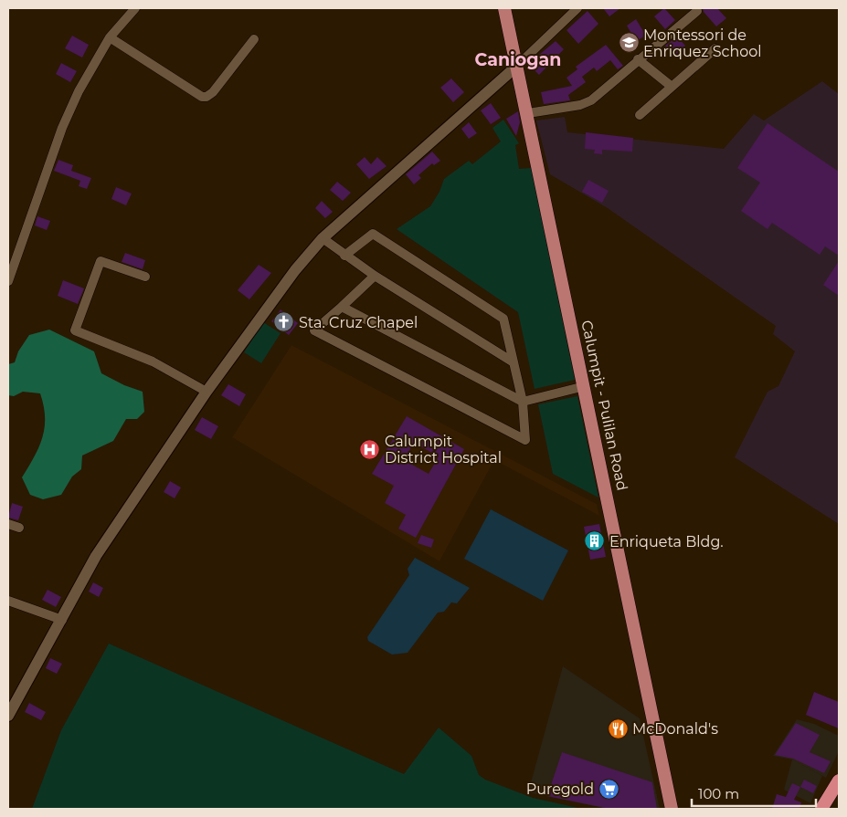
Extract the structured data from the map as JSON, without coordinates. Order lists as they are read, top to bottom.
{
  "streets": {
    "main road": ["Calumpit - Pulilan Road"]
  },
  "districts": ["Caniogan"],
  "places": {
    "school or university": ["Montessori de Enriquez School"],
    "church": ["Sta. Cruz Chapel"],
    "hospital": ["Calumpit District Hospital"],
    "building": ["Enriqueta Bldg."],
    "restaurant": ["McDonald's"],
    "supermarket": ["Puregold"]
  },
  "scale_bar": "100 m"
}
